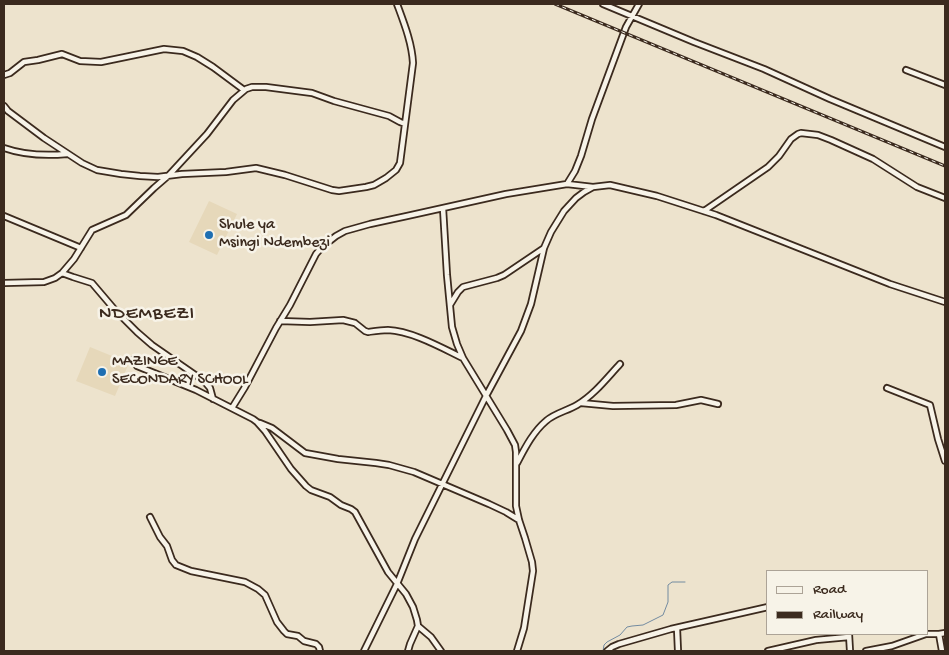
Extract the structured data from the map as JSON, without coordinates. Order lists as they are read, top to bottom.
{
  "districts": ["NDEMBEZI"],
  "places": ["Shule ya Msingi Ndembezi", "MAZINGE SECONDARY SCHOOL"],
  "legend": ["Road", "Railway"]
}
